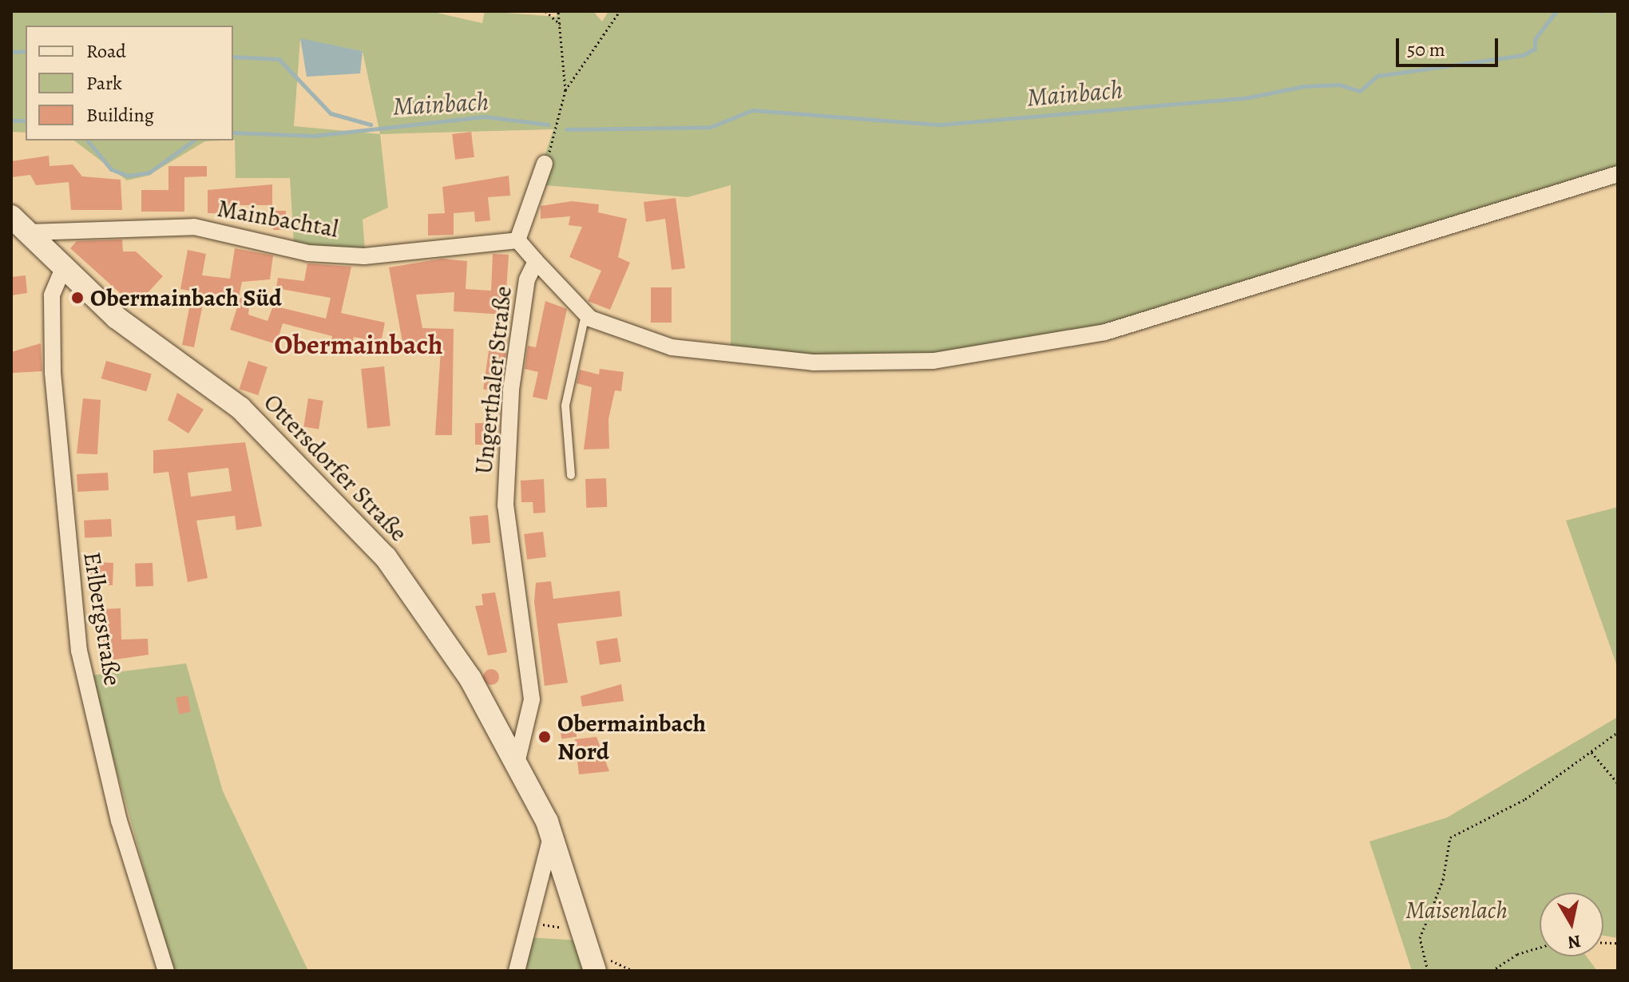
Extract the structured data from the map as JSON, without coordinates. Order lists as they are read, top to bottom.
{
  "streets": {
    "main road": ["Ottersdorfer Straße"],
    "street": ["Mainbachtal", "Ungerthaler Straße", "Erlbergstraße"]
  },
  "crossings": [
    ["Mainbachtal", "Ungerthaler Straße"],
    ["Mainbachtal", "Ottersdorfer Straße"],
    ["Ungerthaler Straße", "Ottersdorfer Straße"],
    ["Ottersdorfer Straße", "Erlbergstraße"]
  ],
  "districts": ["Obermainbach"],
  "water": ["Mainbach"],
  "parks": ["Maisenlach"],
  "places": ["Obermainbach Süd", "Obermainbach Nord"],
  "legend": ["Road", "Park", "Building"],
  "scale_bar": "50 m",
  "north": "bottom"
}
